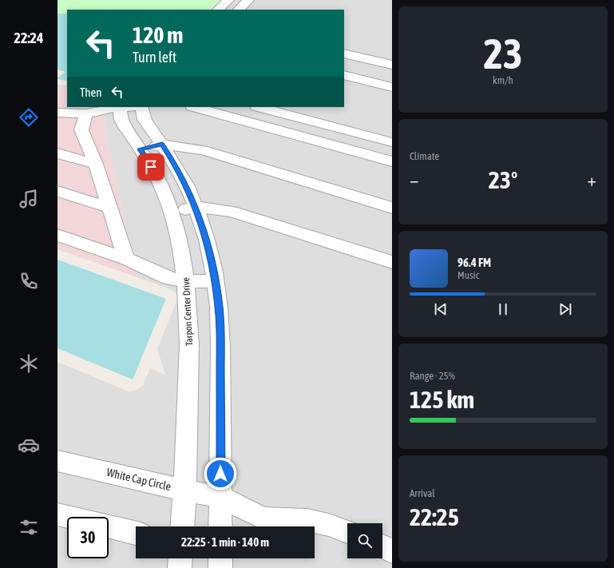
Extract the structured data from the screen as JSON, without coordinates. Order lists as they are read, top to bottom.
{
  "streets": {
    "street": ["Tarpon Center Drive", "White Cap Circle"]
  },
  "crossings": [
    ["Tarpon Center Drive", "White Cap Circle"]
  ],
  "page": {
    "tabs": "22:24",
    "tile": [
      ["23", "km/h"],
      "Climate",
      ["Range · 25%", "125 km"],
      ["Arrival", "22:25"]
    ],
    "turn": ["120 m", "Turn left"],
    "then": "Then",
    "heat": ["−", "23°", "+"],
    "song": ["96.4 FM", "Music"],
    "limit": "30",
    "trip": "22:25 · 1 min · 140 m"
  }
}
